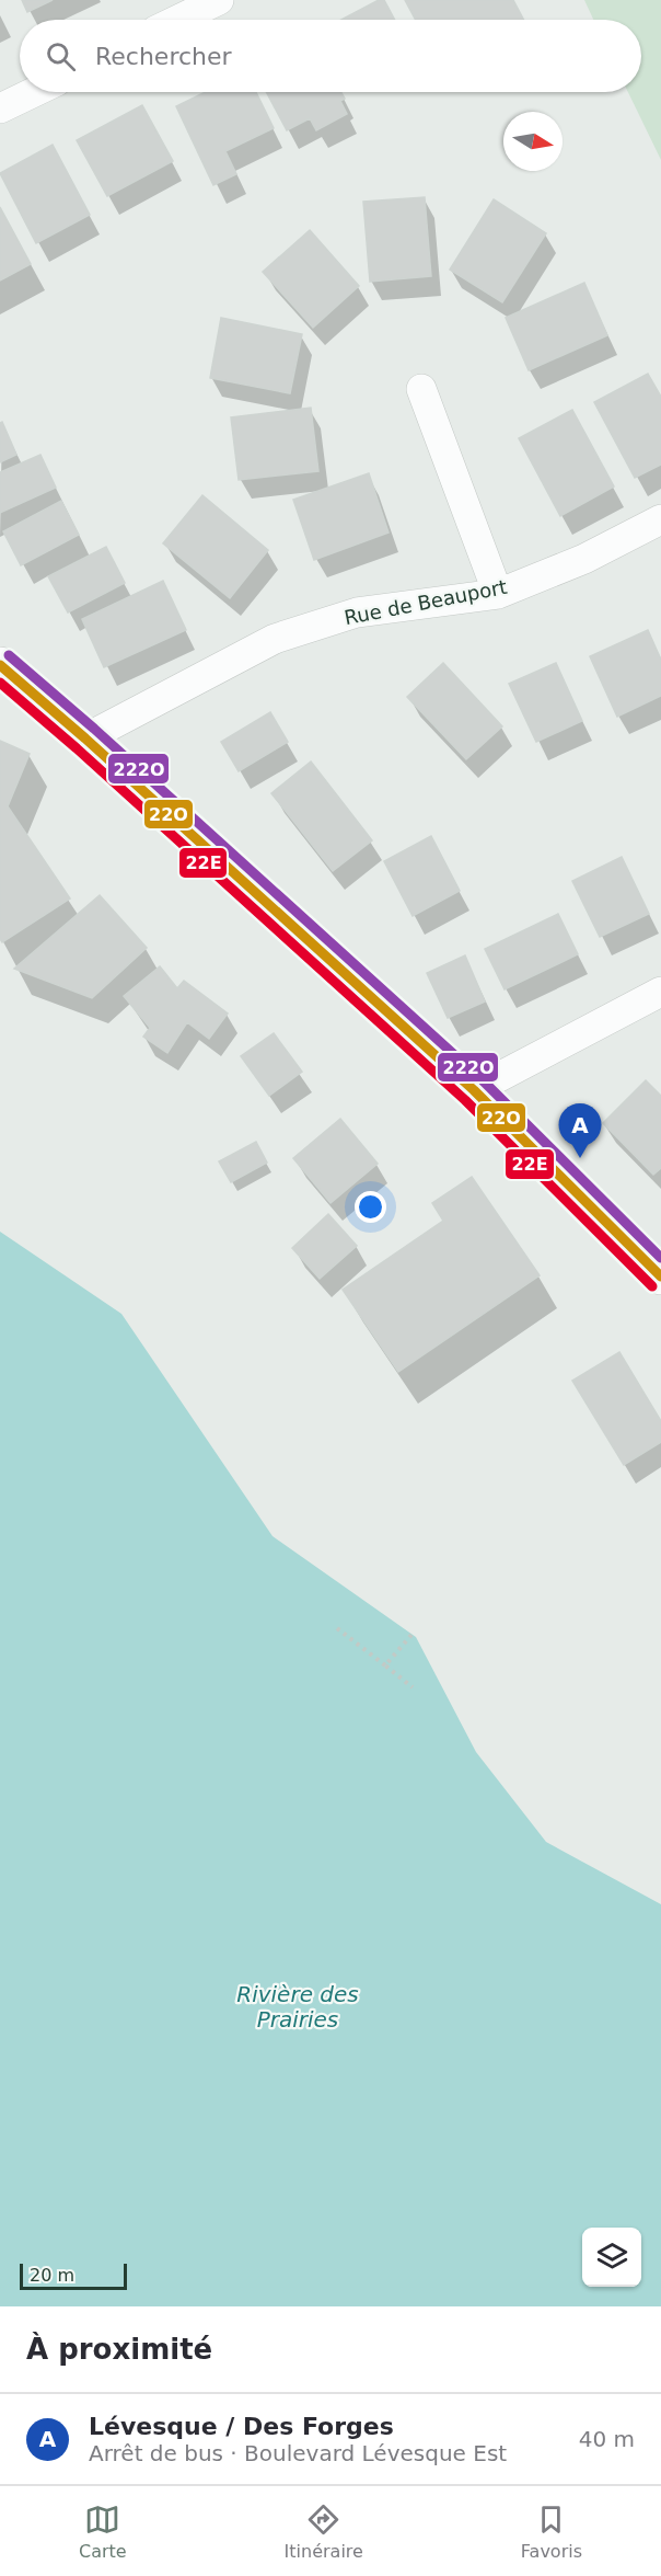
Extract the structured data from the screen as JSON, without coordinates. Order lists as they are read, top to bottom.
{
  "streets": {
    "street": ["Rue de Beauport"]
  },
  "water": ["Rivière des Prairies"],
  "lines": ["transit line 222O", "transit line 22O", "transit line 22E"],
  "scale_bar": "20 m",
  "north": "right",
  "page": {
    "search": "Rechercher",
    "pins": "A",
    "scale": "20 m",
    "heading": "À proximité",
    "list": [
      {
        "mark": "A",
        "name": "Lévesque / Des Forges",
        "note": "Arrêt de bus · Boulevard Lévesque Est",
        "value": "40 m"
      }
    ],
    "nav": ["Carte", "Itinéraire", "Favoris"]
  }
}
